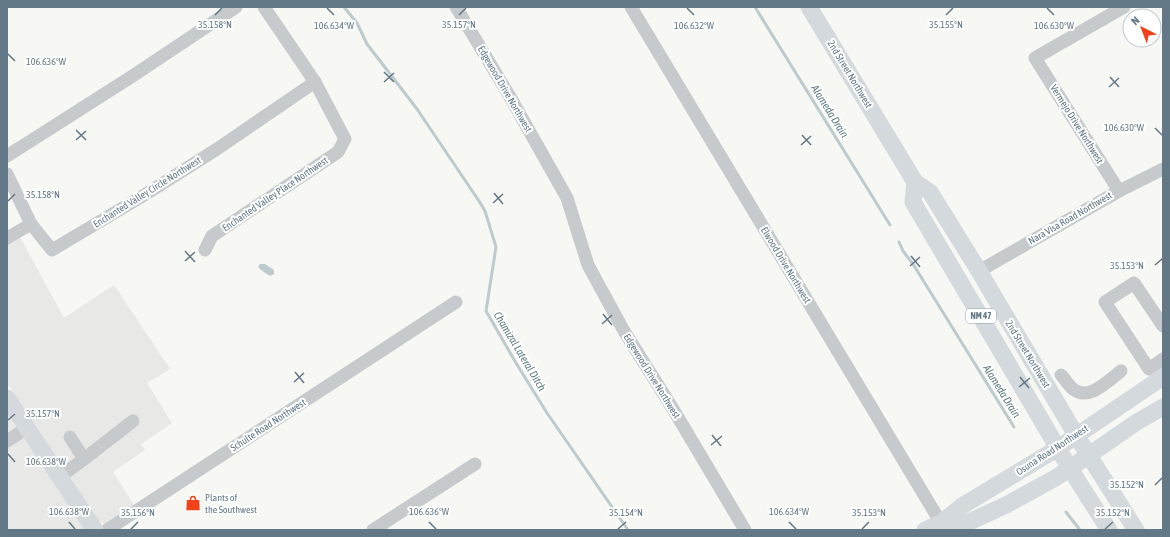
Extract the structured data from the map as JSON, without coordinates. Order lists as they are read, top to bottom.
{
  "streets": {
    "main road": ["2nd Street Northwest", "NM 47", "Osuna Road Northwest"],
    "street": [
      "Edgewood Drive Northwest",
      "Vermejo Drive Northwest",
      "Enchanted Valley Circle Northwest",
      "Enchanted Valley Place Northwest",
      "Nara Visa Road Northwest",
      "Elwood Drive Northwest",
      "Schulte Road Northwest"
    ]
  },
  "crossings": [
    ["2nd Street Northwest", "Nara Visa Road Northwest"],
    ["2nd Street Northwest", "NM 47"],
    ["2nd Street Northwest", "Osuna Road Northwest"],
    ["Vermejo Drive Northwest", "Nara Visa Road Northwest"],
    ["Enchanted Valley Circle Northwest", "Enchanted Valley Place Northwest"],
    ["Elwood Drive Northwest", "Osuna Road Northwest"],
    ["NM 47", "Osuna Road Northwest"]
  ],
  "water": ["Alameda Drain", "Chamizal Lateral Ditch"],
  "places": {
    "shop": ["Plants of the Southwest"]
  },
  "north": "top left",
  "coordinates": [
    "35.158°N",
    "35.157°N",
    "35.155°N",
    "106.632°W",
    "106.634°W",
    "106.630°W",
    "106.636°W",
    "35.153°N",
    "106.638°W",
    "35.152°N",
    "35.156°N",
    "35.154°N"
  ]
}
